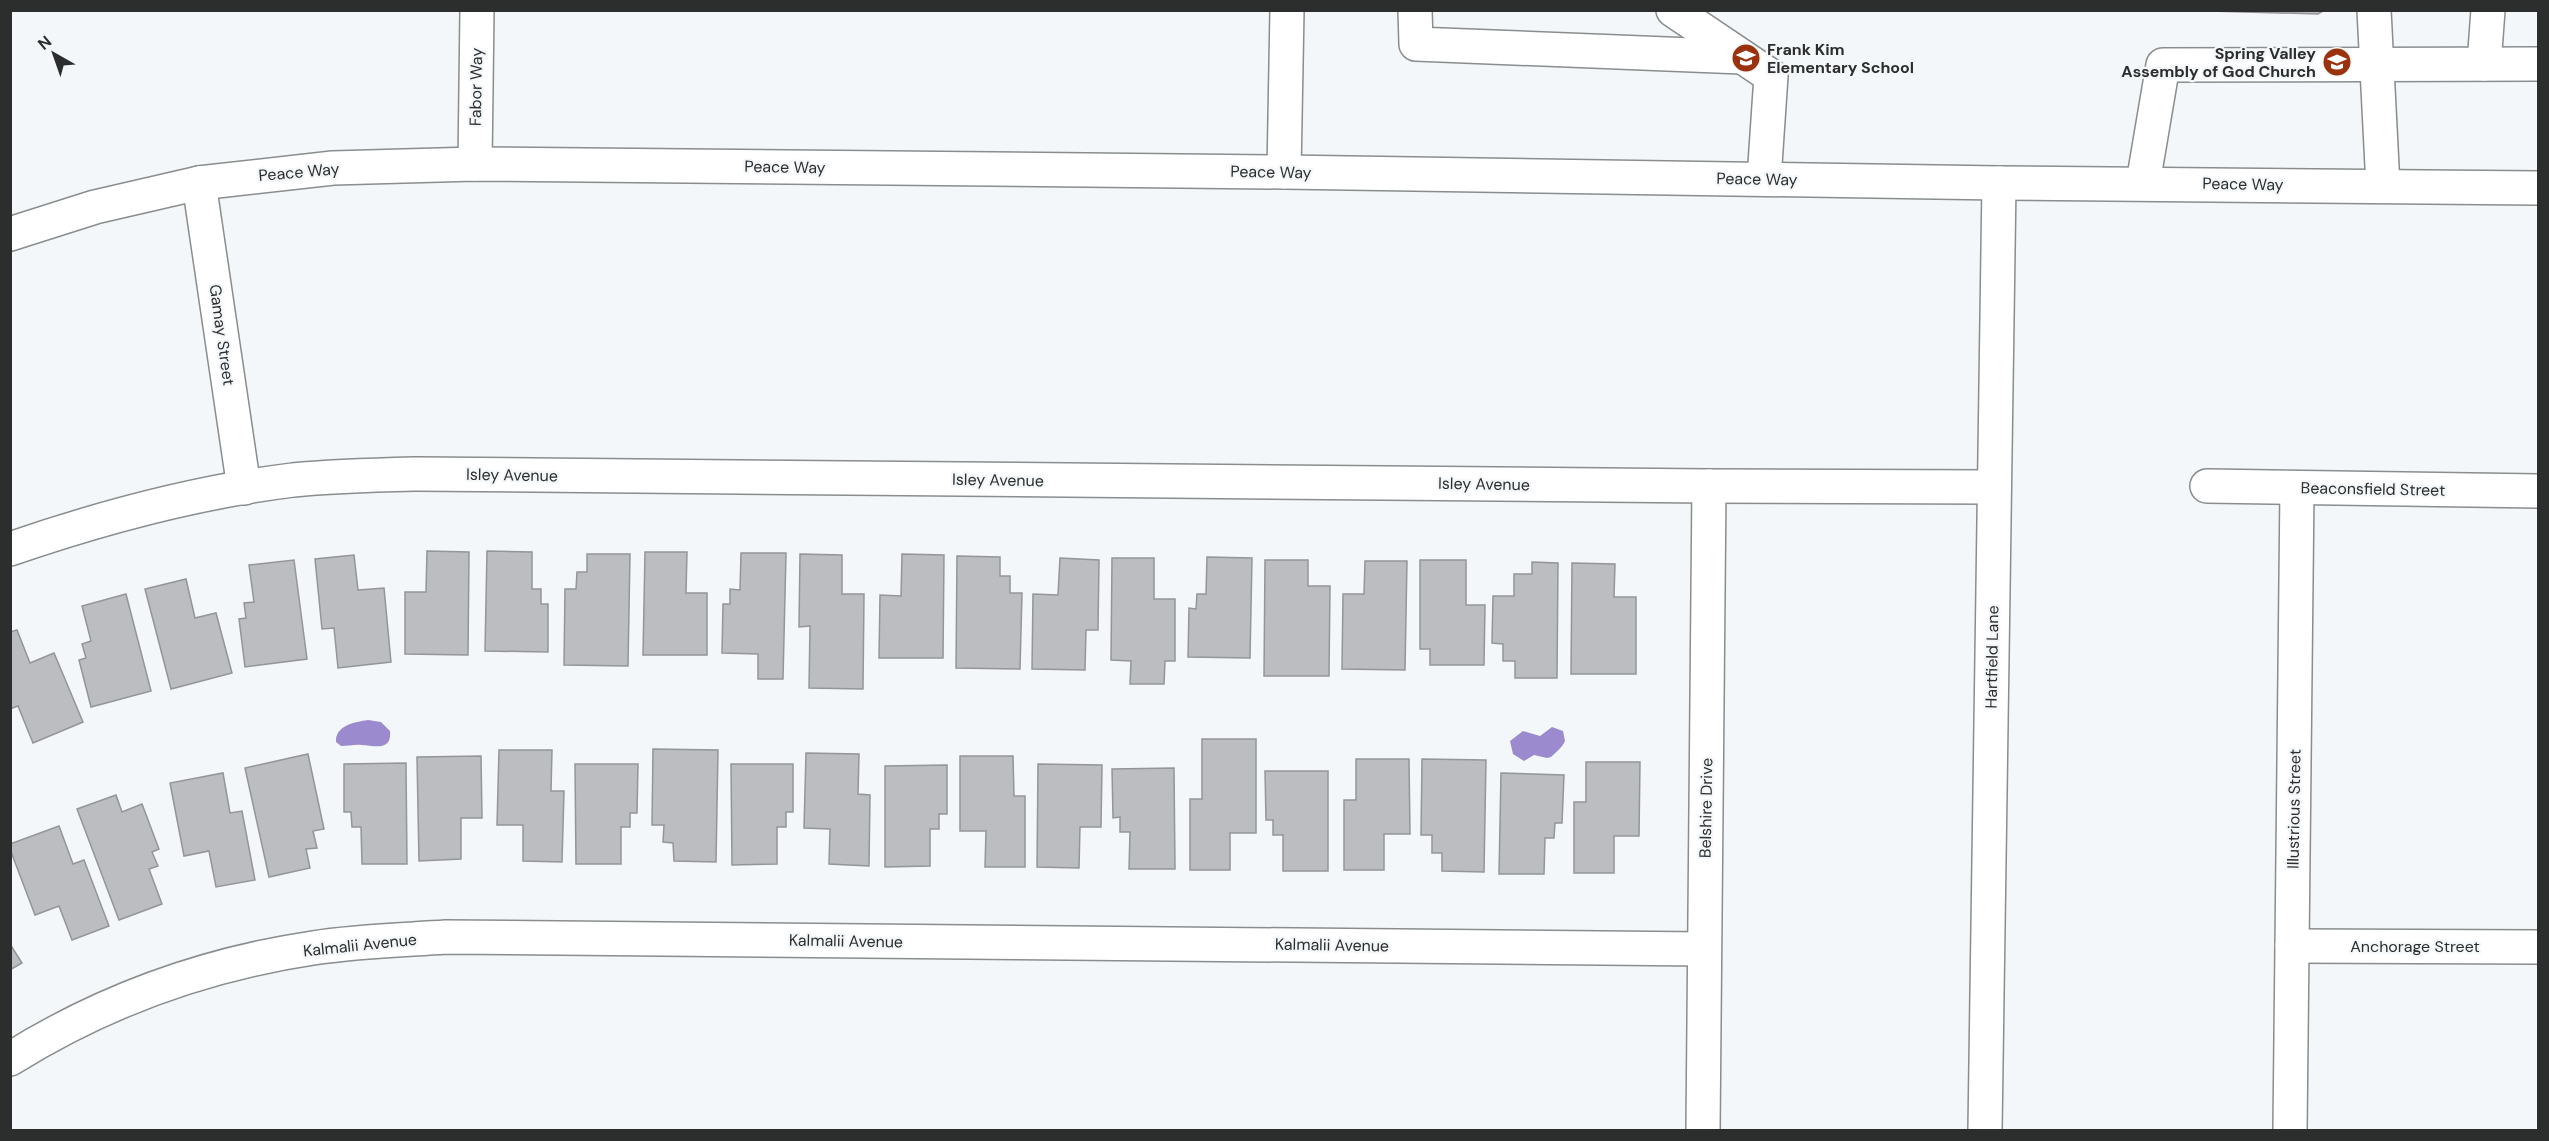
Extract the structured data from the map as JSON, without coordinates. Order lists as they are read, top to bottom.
{
  "streets": {
    "street": [
      "Fabor Way",
      "Peace Way",
      "Gamay Street",
      "Isley Avenue",
      "Beaconsfield Street",
      "Hartfield Lane",
      "Belshire Drive",
      "Illustrious Street",
      "Kalmalii Avenue",
      "Anchorage Street"
    ]
  },
  "crossings": [
    ["Fabor Way", "Peace Way"],
    ["Peace Way", "Gamay Street"],
    ["Peace Way", "Hartfield Lane"],
    ["Gamay Street", "Isley Avenue"],
    ["Isley Avenue", "Hartfield Lane"],
    ["Isley Avenue", "Belshire Drive"],
    ["Beaconsfield Street", "Illustrious Street"],
    ["Belshire Drive", "Kalmalii Avenue"],
    ["Illustrious Street", "Anchorage Street"]
  ],
  "places": {
    "school or university": ["Frank Kim Elementary School", "Spring Valley Assembly of God Church"]
  },
  "north": "top left"
}
